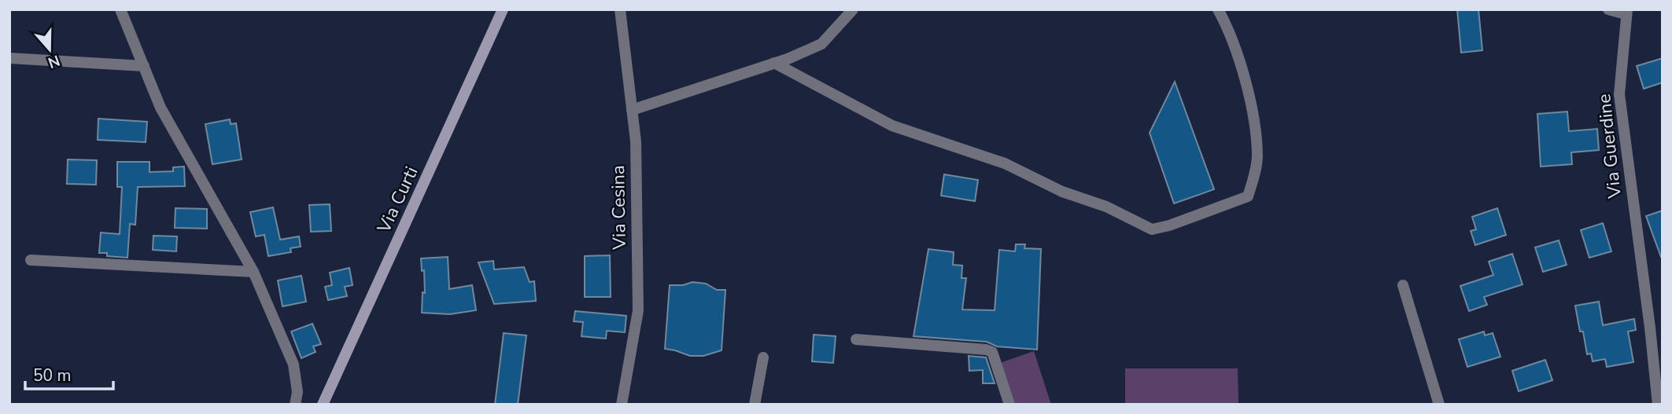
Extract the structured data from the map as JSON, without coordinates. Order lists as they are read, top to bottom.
{
  "streets": {
    "main road": ["Via Curti"],
    "street": ["Via Guerdine", "Via Cesina"]
  },
  "scale_bar": "50 m",
  "north": "bottom"
}
